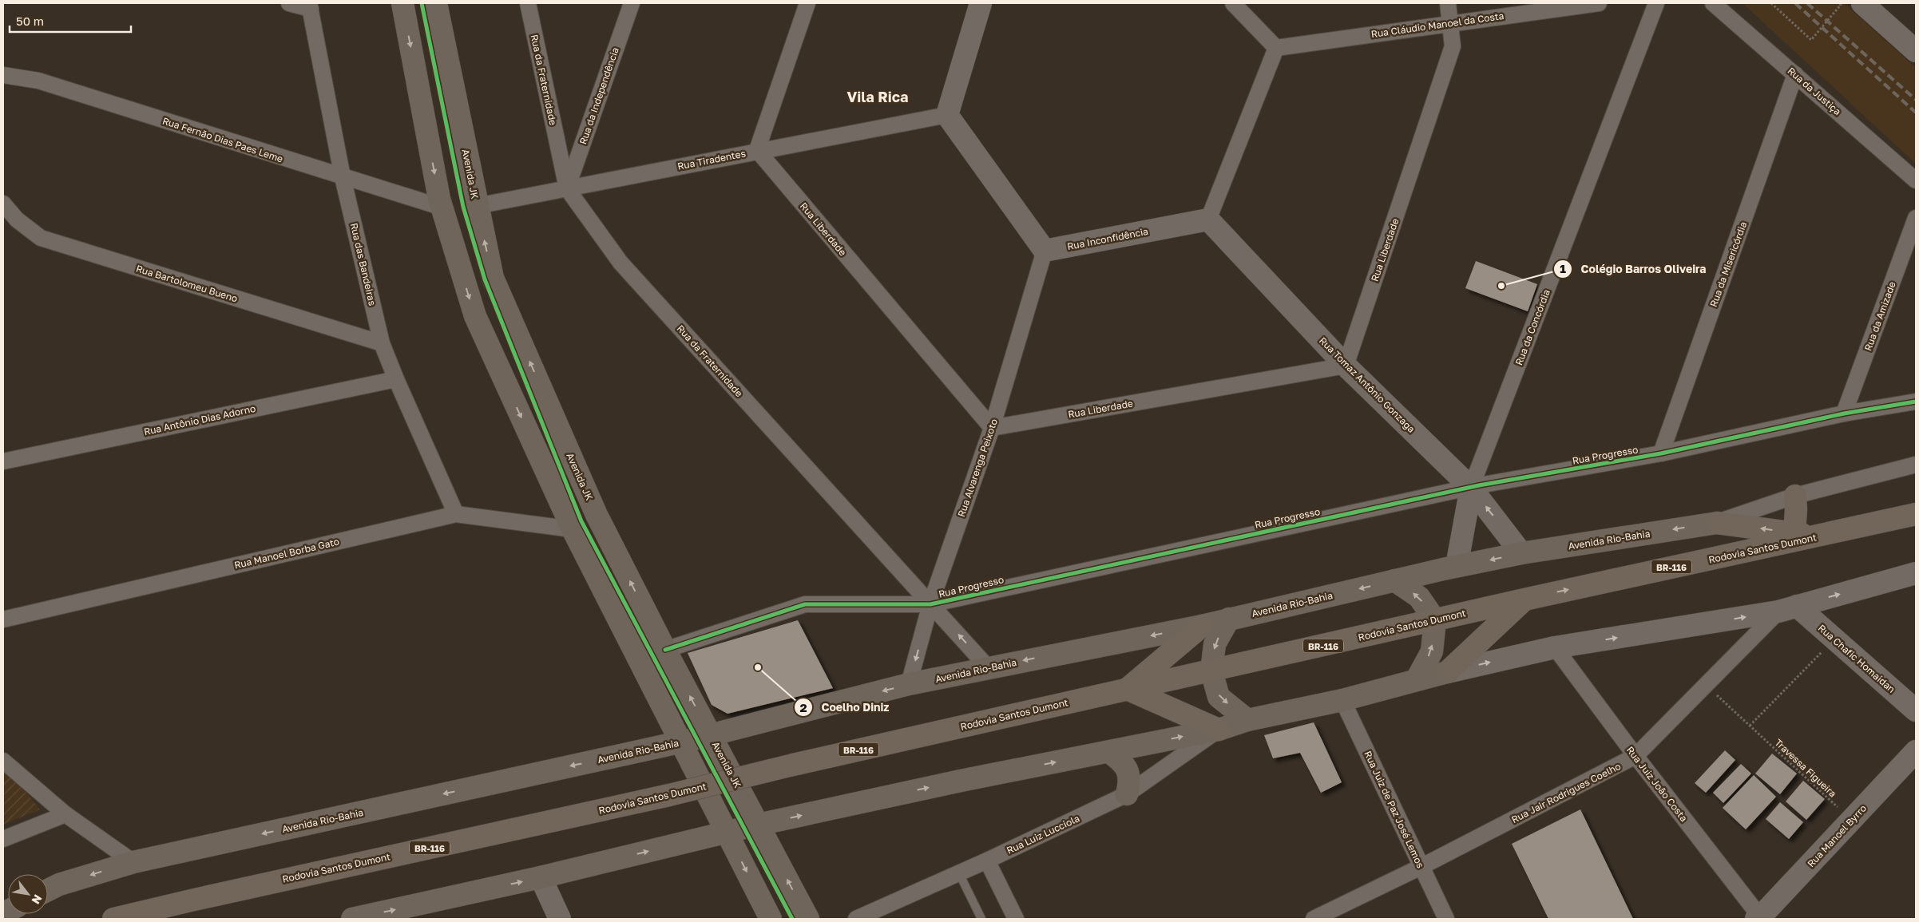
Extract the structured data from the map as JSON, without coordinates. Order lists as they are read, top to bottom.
{
  "streets": {
    "highway": ["Rodovia Santos Dumont", "BR-116"],
    "main road": ["Avenida JK", "Avenida Rio-Bahia"],
    "street": [
      "Rua Cláudio Manoel da Costa",
      "Rua da Fraternidade",
      "Rua da Justiça",
      "Rua da Independência",
      "Rua Fernão Dias Paes Leme",
      "Rua Tiradentes",
      "Rua Liberdade",
      "Rua Inconfidência",
      "Rua das Bandeiras",
      "Rua da Misericórdia",
      "Rua Bartolomeu Bueno",
      "Rua da Amizade",
      "Rua da Concórdia",
      "Rua Tomaz Antônio Gonzaga",
      "Rua Antônio Dias Adorno",
      "Rua Progresso",
      "Rua Alvarenga Peixoto",
      "Rua Manoel Borba Gato",
      "Rua Chafic Homaidan",
      "Rua Juiz João Costa",
      "Rua Jair Rodrigues Coelho",
      "Rua Juiz de Paz José Lemos",
      "Rua Luiz Lucciola",
      "Rua Manoel Byrro"
    ],
    "path": ["Travessa Figueira"]
  },
  "crossings": [
    ["Rua Cláudio Manoel da Costa", "Rua Liberdade"],
    ["Rua da Fraternidade", "Rua da Independência"],
    ["Rua da Fraternidade", "Rua Tiradentes"],
    ["Rua da Fraternidade", "Rua Progresso"],
    ["Rua da Fraternidade", "Rua Alvarenga Peixoto"],
    ["Rua da Fraternidade", "Avenida Rio-Bahia"],
    ["Rua da Justiça", "Rua da Misericórdia"],
    ["Rua da Independência", "Rua Tiradentes"],
    ["Rua Fernão Dias Paes Leme", "Rua das Bandeiras"],
    ["Rua Tiradentes", "Avenida JK"],
    ["Rua Tiradentes", "Rua Liberdade"],
    ["Avenida JK", "Rua Progresso"],
    ["Avenida JK", "Avenida Rio-Bahia"],
    ["Rua Liberdade", "Rua Tomaz Antônio Gonzaga"],
    ["Rua Liberdade", "Rua Alvarenga Peixoto"],
    ["Rua Inconfidência", "Rua Tomaz Antônio Gonzaga"],
    ["Rua Inconfidência", "Rua Alvarenga Peixoto"],
    ["Rua das Bandeiras", "Rua Bartolomeu Bueno"],
    ["Rua das Bandeiras", "Rua Antônio Dias Adorno"],
    ["Rua das Bandeiras", "Rua Manoel Borba Gato"],
    ["Rua da Misericórdia", "Rua Progresso"],
    ["Rua da Amizade", "Rua Progresso"],
    ["Rua da Concórdia", "Rua Tomaz Antônio Gonzaga"],
    ["Rua da Concórdia", "Rua Progresso"],
    ["Rua da Concórdia", "Avenida Rio-Bahia"],
    ["Rua Tomaz Antônio Gonzaga", "Rua Progresso"],
    ["Rua Tomaz Antônio Gonzaga", "Avenida Rio-Bahia"],
    ["Rua Progresso", "Rua Alvarenga Peixoto"],
    ["Rua Alvarenga Peixoto", "Avenida Rio-Bahia"],
    ["Rua Chafic Homaidan", "Rua Jair Rodrigues Coelho"],
    ["Travessa Figueira", "Rua Jair Rodrigues Coelho"],
    ["Travessa Figueira", "Rua Manoel Byrro"],
    ["Rua Juiz João Costa", "Rua Jair Rodrigues Coelho"],
    ["Rua Juiz João Costa", "Rua Manoel Byrro"],
    ["Rua Jair Rodrigues Coelho", "Rua Juiz de Paz José Lemos"]
  ],
  "one_way": ["Avenida Rio-Bahia"],
  "districts": ["Vila Rica"],
  "places": ["Colégio Barros Oliveira", "Coelho Diniz"],
  "scale_bar": "50 m",
  "north": "bottom right"
}
